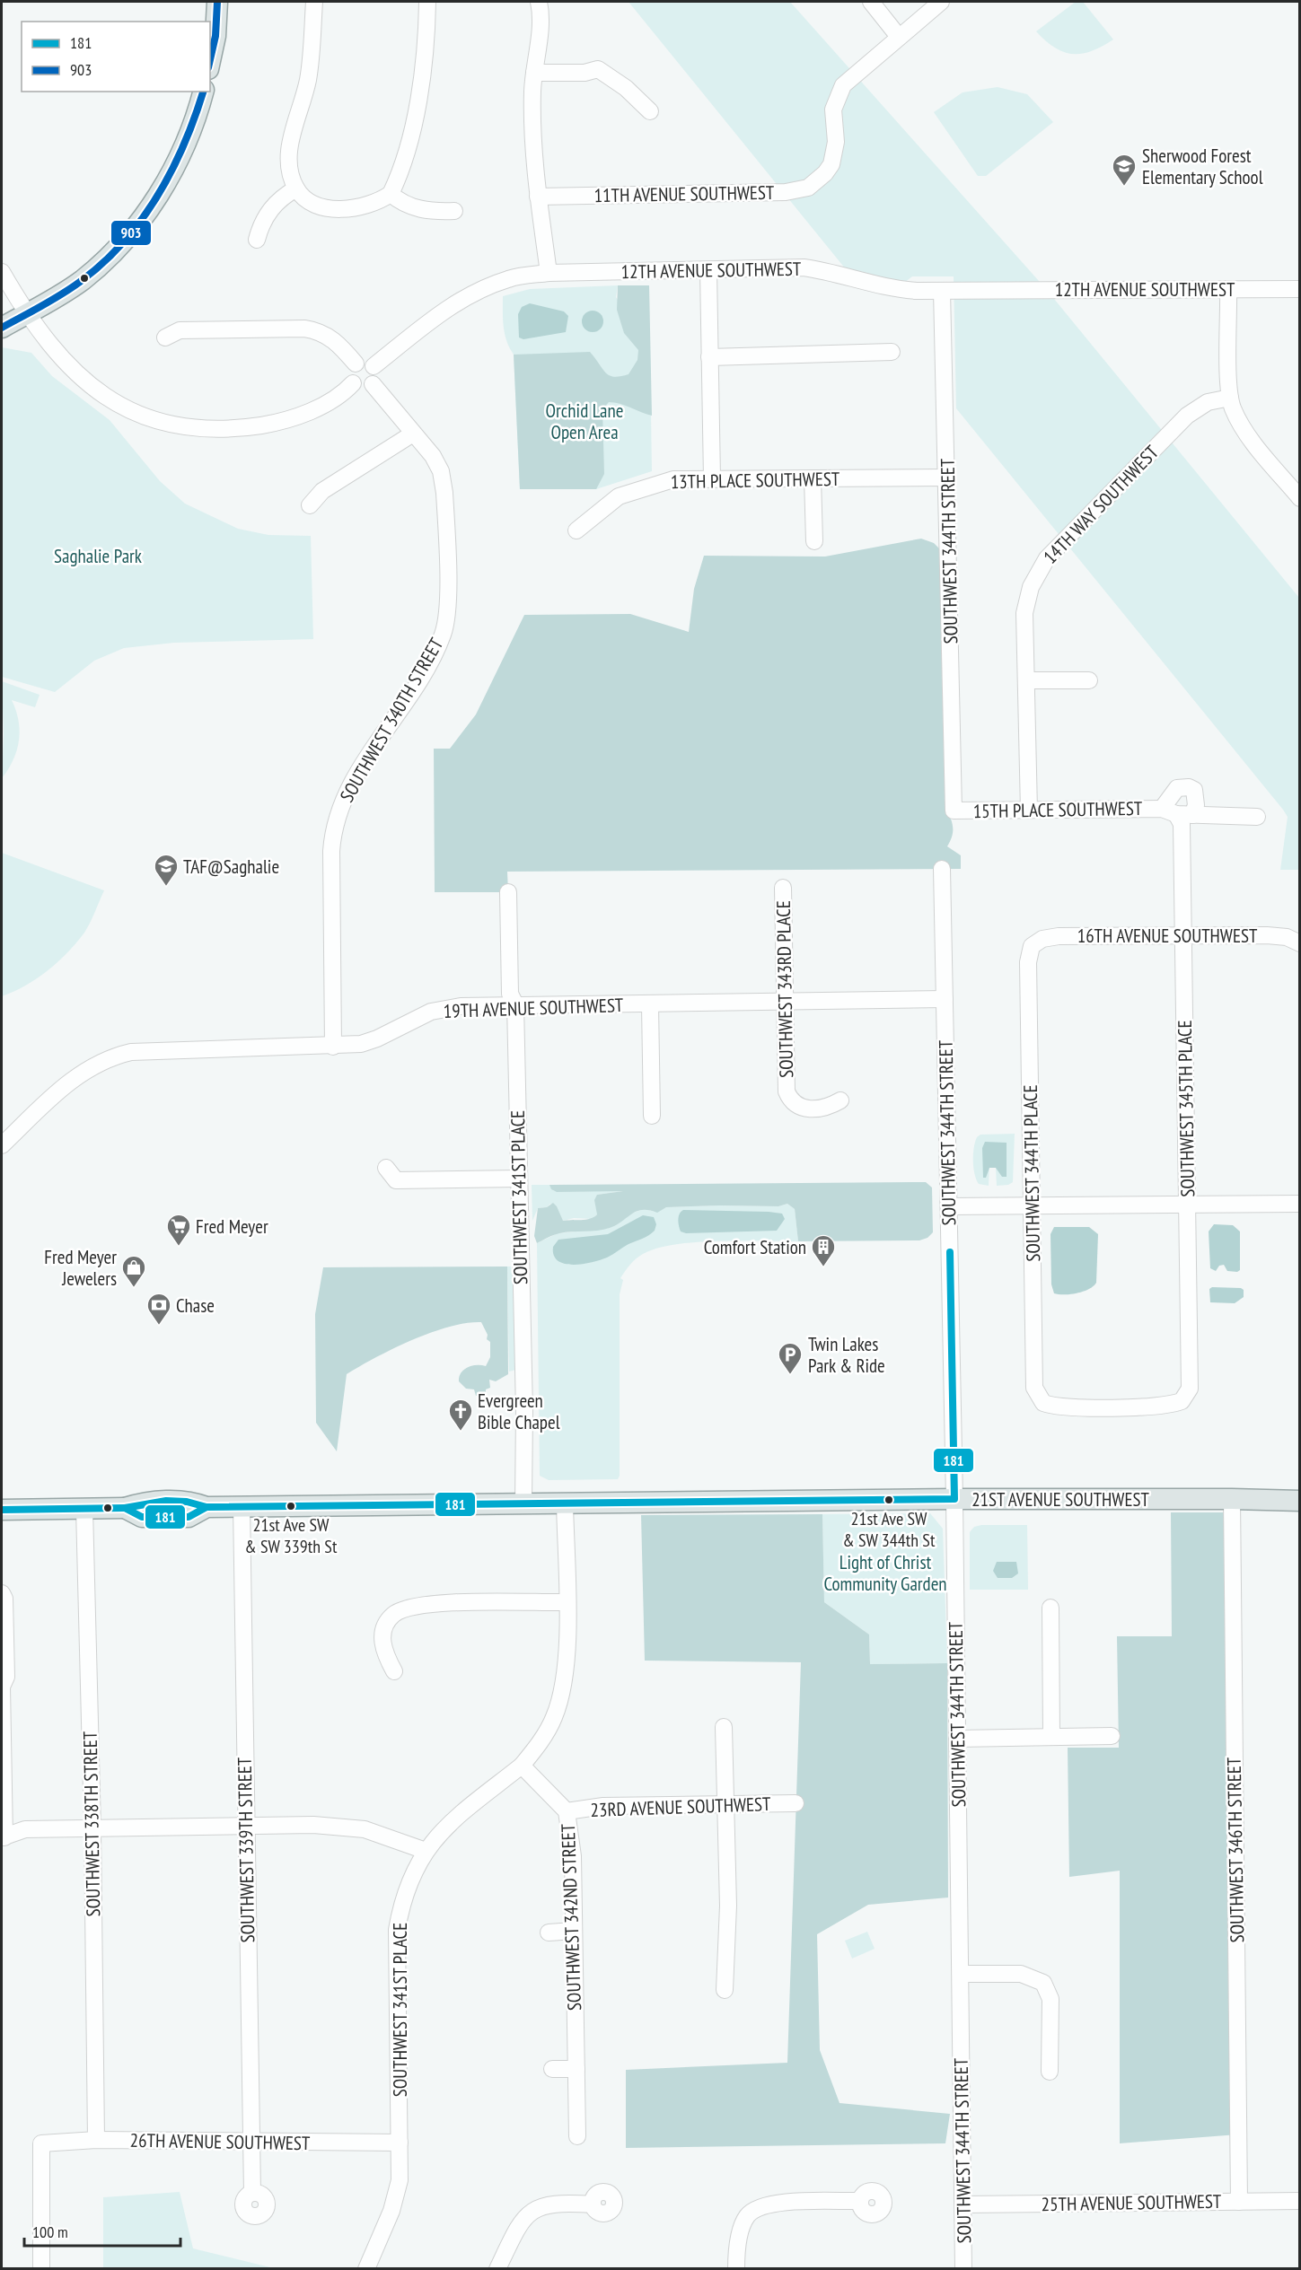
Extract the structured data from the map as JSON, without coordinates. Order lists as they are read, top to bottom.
{
  "streets": {
    "main road": ["21ST AVENUE SOUTHWEST"],
    "street": [
      "11TH AVENUE SOUTHWEST",
      "12TH AVENUE SOUTHWEST",
      "13TH PLACE SOUTHWEST",
      "14TH WAY SOUTHWEST",
      "SOUTHWEST 344TH STREET",
      "SOUTHWEST 340TH STREET",
      "15TH PLACE SOUTHWEST",
      "16TH AVENUE SOUTHWEST",
      "SOUTHWEST 343RD PLACE",
      "19TH AVENUE SOUTHWEST",
      "SOUTHWEST 345TH PLACE",
      "SOUTHWEST 344TH PLACE",
      "SOUTHWEST 341ST PLACE",
      "23RD AVENUE SOUTHWEST",
      "SOUTHWEST 338TH STREET",
      "SOUTHWEST 339TH STREET",
      "SOUTHWEST 346TH STREET",
      "SOUTHWEST 342ND STREET",
      "26TH AVENUE SOUTHWEST",
      "25TH AVENUE SOUTHWEST"
    ]
  },
  "crossings": [
    ["12TH AVENUE SOUTHWEST", "SOUTHWEST 344TH STREET"],
    ["12TH AVENUE SOUTHWEST", "SOUTHWEST 340TH STREET"],
    ["13TH PLACE SOUTHWEST", "SOUTHWEST 344TH STREET"],
    ["SOUTHWEST 344TH STREET", "15TH PLACE SOUTHWEST"],
    ["SOUTHWEST 344TH STREET", "19TH AVENUE SOUTHWEST"],
    ["SOUTHWEST 344TH STREET", "21ST AVENUE SOUTHWEST"],
    ["SOUTHWEST 344TH STREET", "25TH AVENUE SOUTHWEST"],
    ["SOUTHWEST 340TH STREET", "19TH AVENUE SOUTHWEST"],
    ["15TH PLACE SOUTHWEST", "SOUTHWEST 345TH PLACE"],
    ["16TH AVENUE SOUTHWEST", "SOUTHWEST 345TH PLACE"],
    ["16TH AVENUE SOUTHWEST", "SOUTHWEST 344TH PLACE"],
    ["SOUTHWEST 343RD PLACE", "19TH AVENUE SOUTHWEST"],
    ["19TH AVENUE SOUTHWEST", "SOUTHWEST 341ST PLACE"],
    ["SOUTHWEST 345TH PLACE", "SOUTHWEST 344TH PLACE"],
    ["SOUTHWEST 341ST PLACE", "21ST AVENUE SOUTHWEST"],
    ["SOUTHWEST 341ST PLACE", "SOUTHWEST 342ND STREET"],
    ["SOUTHWEST 341ST PLACE", "26TH AVENUE SOUTHWEST"],
    ["21ST AVENUE SOUTHWEST", "SOUTHWEST 338TH STREET"],
    ["21ST AVENUE SOUTHWEST", "SOUTHWEST 339TH STREET"],
    ["21ST AVENUE SOUTHWEST", "SOUTHWEST 346TH STREET"],
    ["23RD AVENUE SOUTHWEST", "SOUTHWEST 342ND STREET"],
    ["SOUTHWEST 338TH STREET", "26TH AVENUE SOUTHWEST"],
    ["SOUTHWEST 339TH STREET", "26TH AVENUE SOUTHWEST"],
    ["SOUTHWEST 346TH STREET", "25TH AVENUE SOUTHWEST"]
  ],
  "parks": ["Orchid Lane Open Area", "Saghalie Park", "Light of Christ Community Garden"],
  "places": {
    "school or university": ["Sherwood Forest Elementary School", "TAF@Saghalie"],
    "supermarket": ["Fred Meyer"],
    "building": ["Comfort Station"],
    "shop": ["Fred Meyer Jewelers"],
    "bank": ["Chase"],
    "parking": ["Twin Lakes Park & Ride"],
    "church": ["Evergreen Bible Chapel"],
    "other": ["21st Ave SW & SW 344th St", "21st Ave SW & SW 339th St"]
  },
  "lines": ["transit line 903", "transit line 181"],
  "legend": ["181", "903"],
  "scale_bar": "100 m"
}
